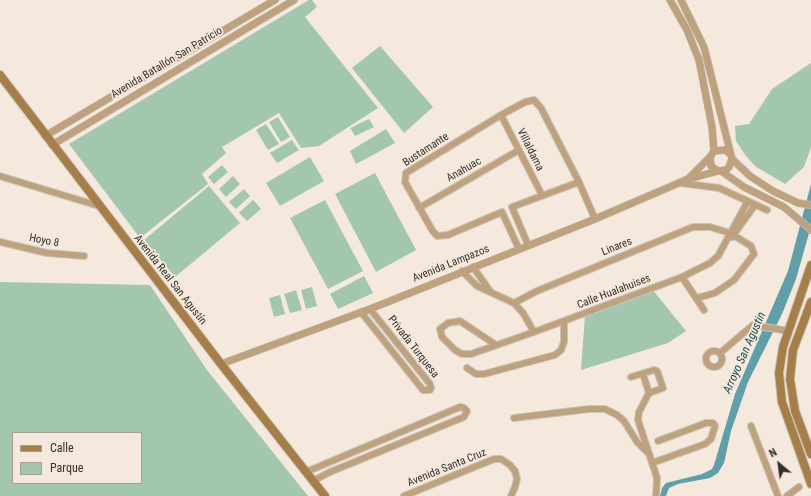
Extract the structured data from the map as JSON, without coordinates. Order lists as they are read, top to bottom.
{
  "streets": {
    "main road": ["Avenida Real San Agustín"],
    "street": [
      "Avenida Batallón San Patricio",
      "Bustamante",
      "Villaldama",
      "Anahuac",
      "Hoyo 8",
      "Linares",
      "Avenida Lampazos",
      "Calle Hualahuises",
      "Privada Turquesa",
      "Avenida Santa Cruz"
    ]
  },
  "crossings": [
    ["Avenida Batallón San Patricio", "Avenida Real San Agustín"],
    ["Bustamante", "Villaldama"],
    ["Bustamante", "Anahuac"],
    ["Bustamante", "Avenida Lampazos"],
    ["Villaldama", "Anahuac"],
    ["Linares", "Calle Hualahuises"],
    ["Avenida Lampazos", "Avenida Real San Agustín"],
    ["Avenida Lampazos", "Privada Turquesa"]
  ],
  "water": ["Arroyo San Agustin"],
  "legend": ["Calle", "Parque"],
  "north": "top left"
}
